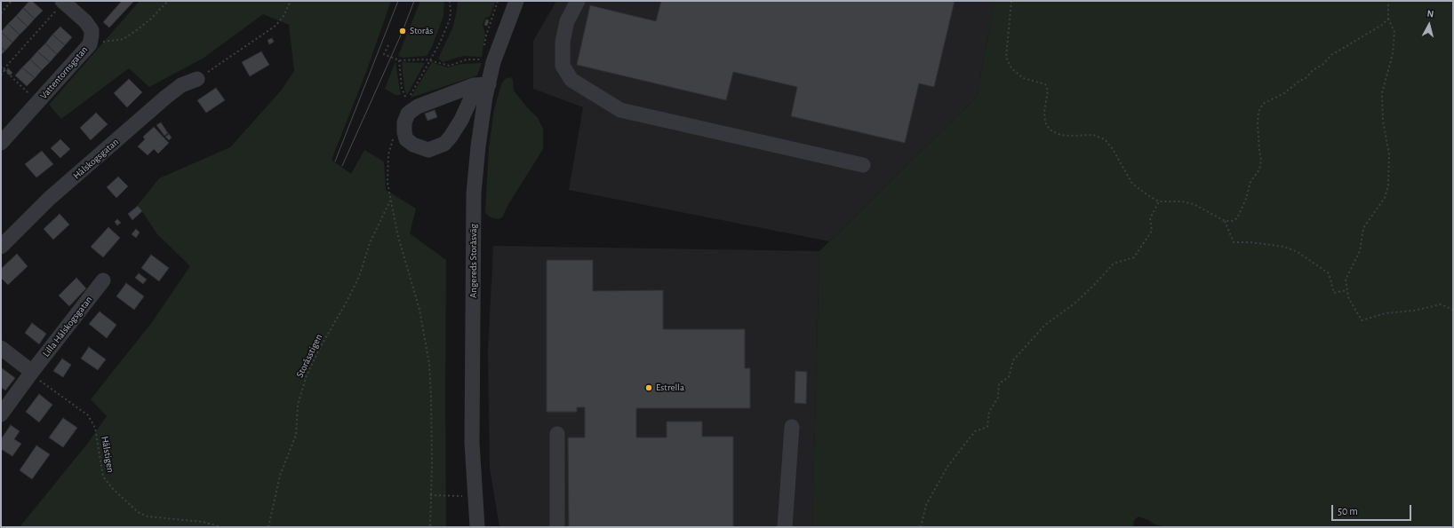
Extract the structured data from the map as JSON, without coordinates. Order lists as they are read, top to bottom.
{
  "streets": {
    "street": [
      "Vattentornsgatan",
      "Hålskogsgatan",
      "Angereds Storåsväg",
      "Lilla Hålskogsgatan"
    ],
    "path": ["Storåsstigen", "Hålstigen"]
  },
  "crossings": [
    ["Lilla Hålskogsgatan", "Hålstigen"]
  ],
  "places": ["Storås", "Estrella"],
  "scale_bar": "50 m",
  "north": "top"
}
